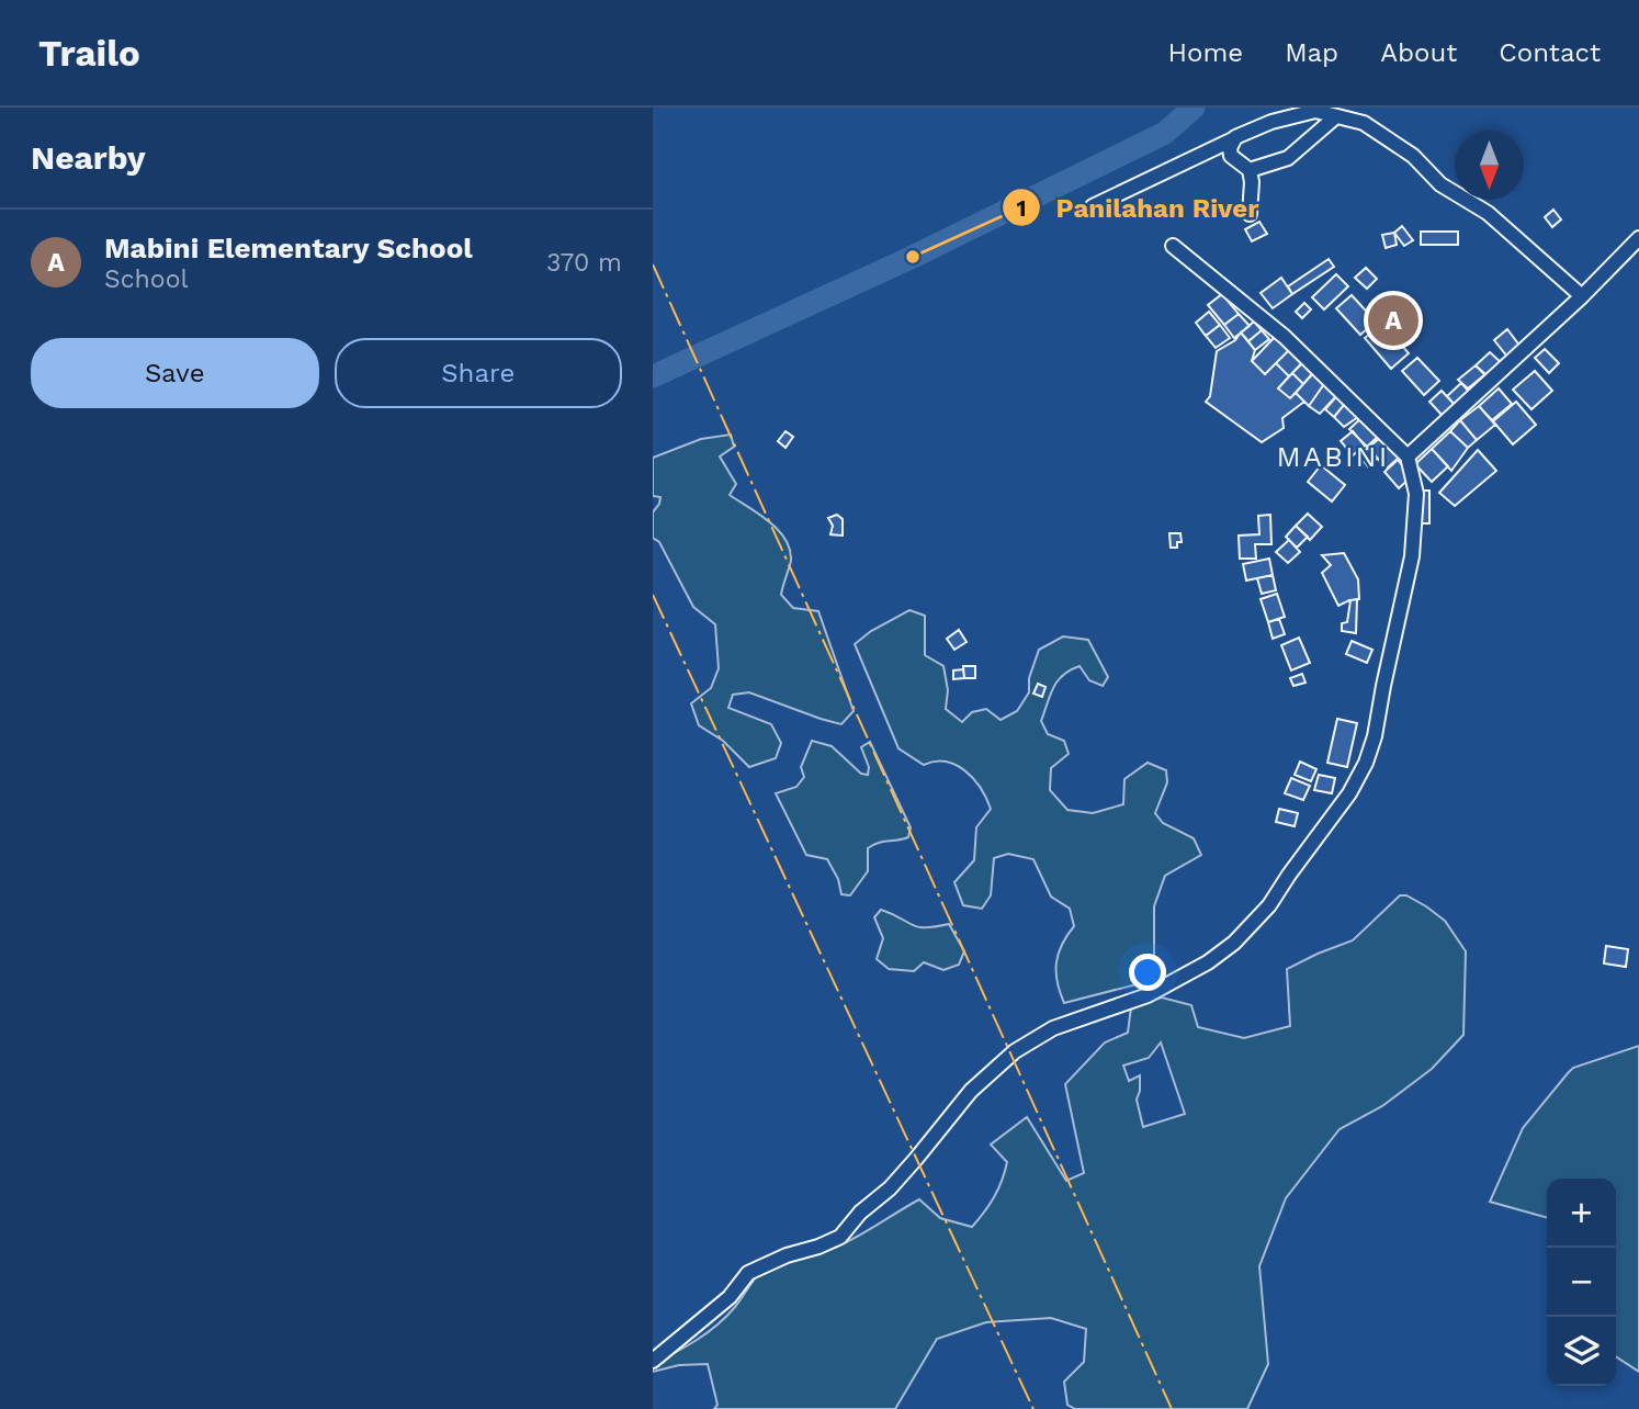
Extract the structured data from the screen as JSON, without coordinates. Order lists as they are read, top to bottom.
{
  "districts": ["MABINI"],
  "places": ["Panilahan River"],
  "north": "bottom",
  "page": {
    "header": "Trailo",
    "nav": [
      "Home",
      "Map",
      "About",
      "Contact"
    ],
    "heading": "Nearby",
    "list": [
      {
        "mark": "A",
        "name": "Mabini Elementary School",
        "note": "School",
        "value": "370 m"
      }
    ],
    "pins": "A",
    "buttons": ["Save", "Share"],
    "map_buttons": ["+", "−"]
  }
}
